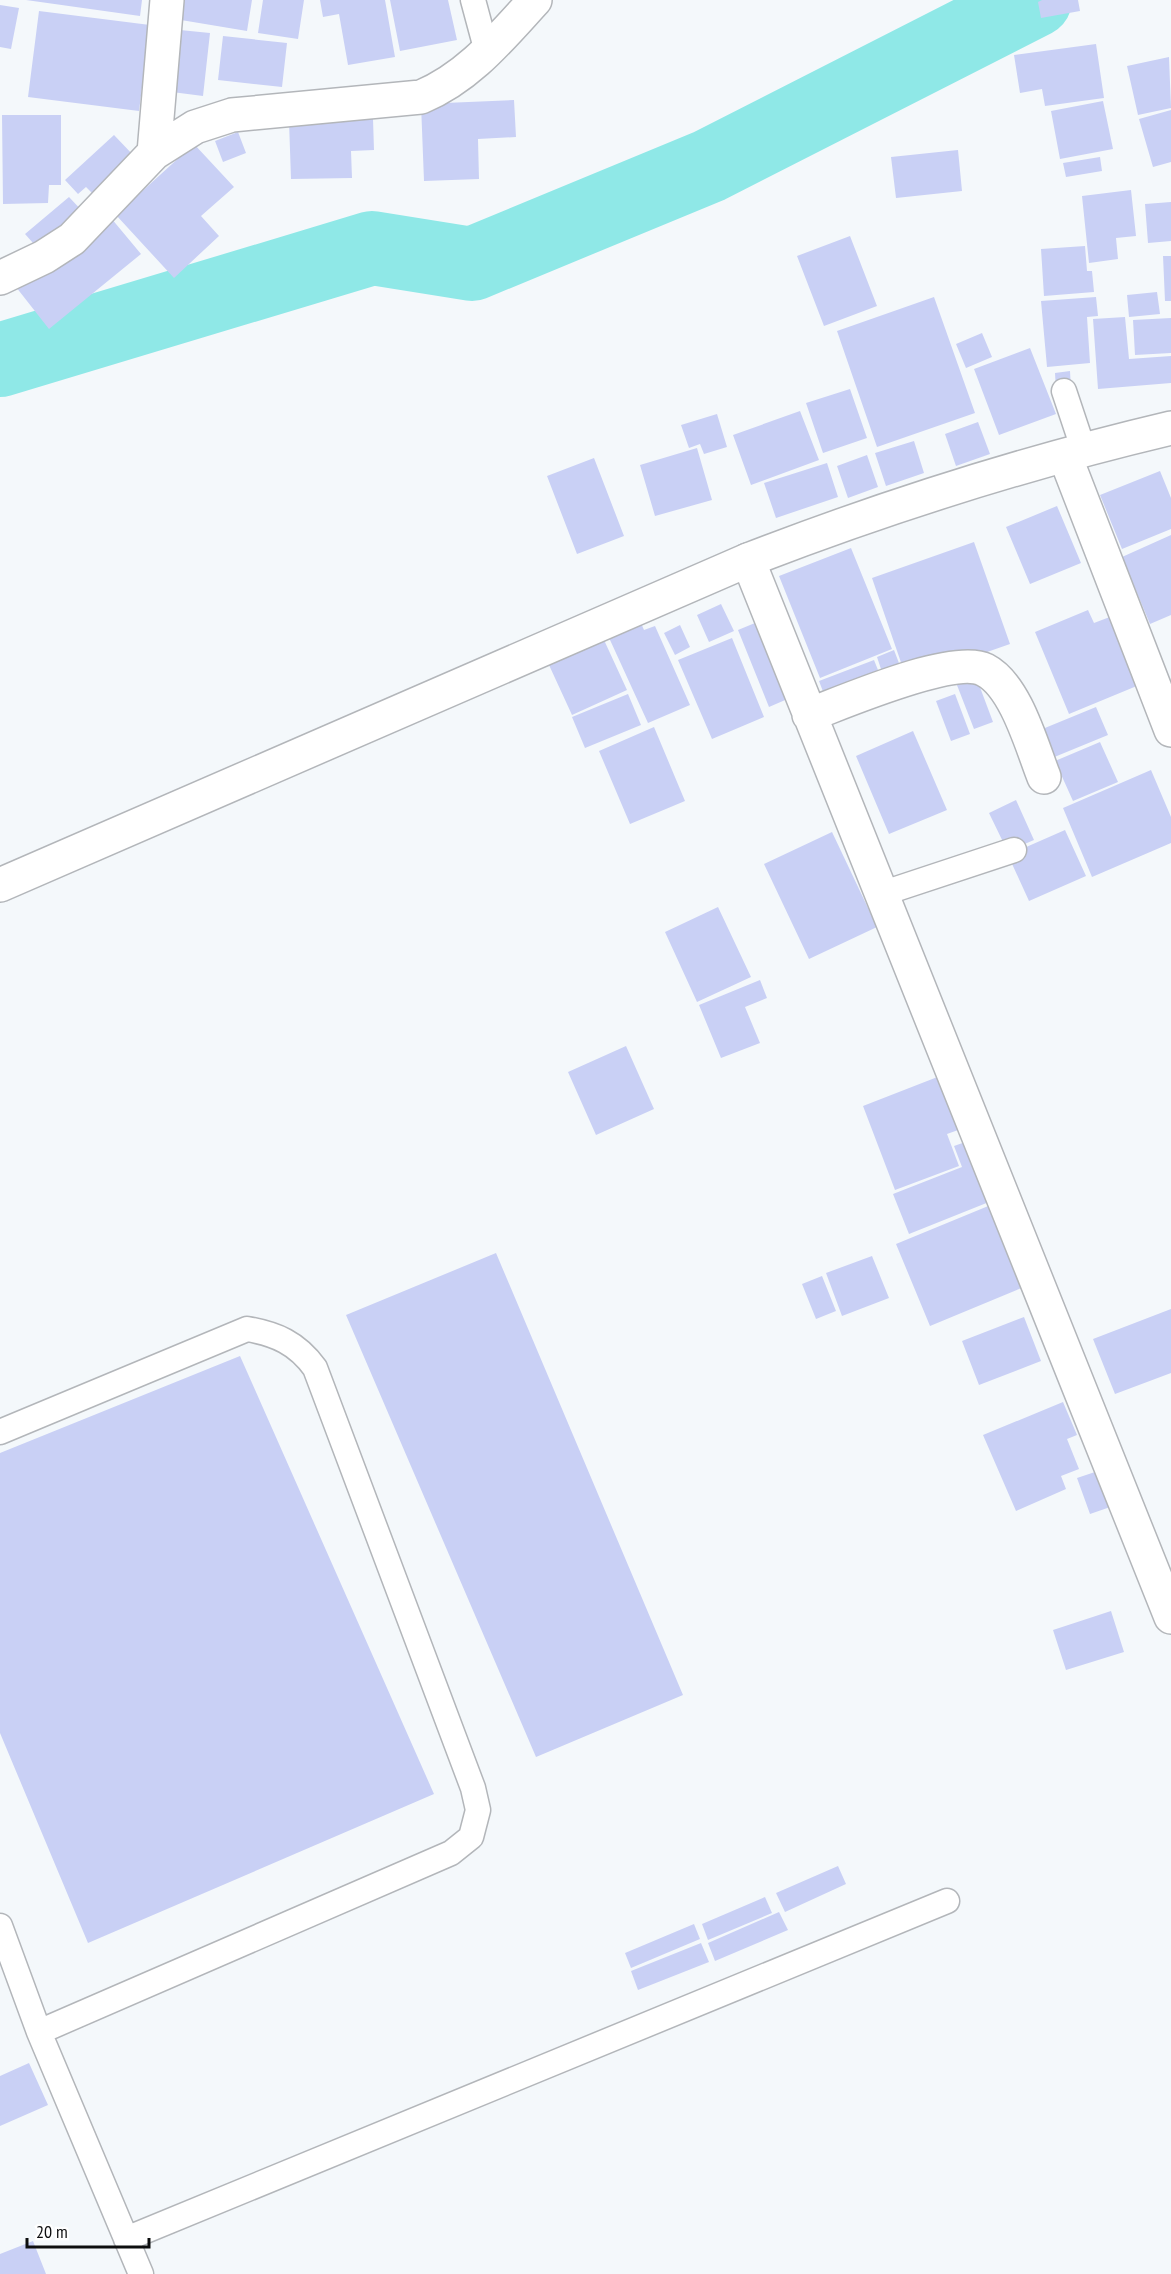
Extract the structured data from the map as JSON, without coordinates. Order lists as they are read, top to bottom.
{
  "scale_bar": "20 m"
}
